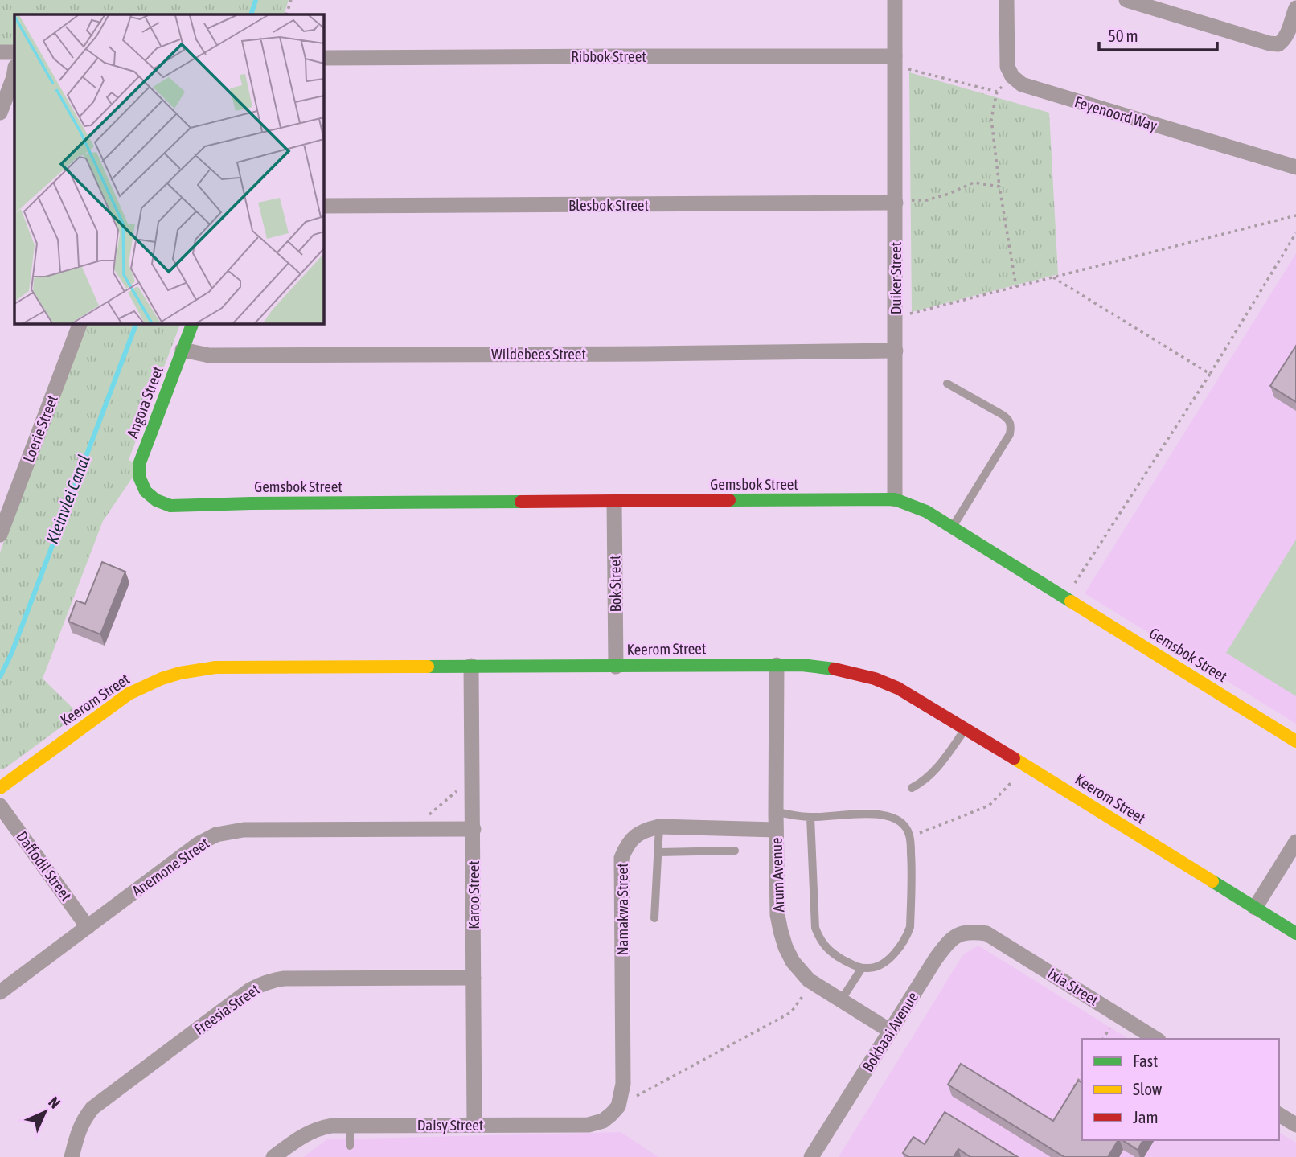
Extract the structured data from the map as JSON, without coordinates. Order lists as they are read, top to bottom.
{
  "streets": {
    "street": [
      "Ribbok Street",
      "Feyenoord Way",
      "Blesbok Street",
      "Duiker Street",
      "Wildebees Street",
      "Angora Street",
      "Loerie Street",
      "Gemsbok Street",
      "Bok Street",
      "Keerom Street",
      "Daffodil Street",
      "Anemone Street",
      "Arum Avenue",
      "Karoo Street",
      "Namakwa Street",
      "Ixia Street",
      "Freesia Street",
      "Bokbaai Avenue",
      "Daisy Street"
    ]
  },
  "crossings": [
    ["Ribbok Street", "Duiker Street"],
    ["Blesbok Street", "Duiker Street"],
    ["Duiker Street", "Wildebees Street"],
    ["Duiker Street", "Gemsbok Street"],
    ["Wildebees Street", "Angora Street"],
    ["Angora Street", "Gemsbok Street"],
    ["Gemsbok Street", "Bok Street"],
    ["Bok Street", "Keerom Street"],
    ["Keerom Street", "Arum Avenue"],
    ["Keerom Street", "Karoo Street"],
    ["Daffodil Street", "Anemone Street"],
    ["Anemone Street", "Karoo Street"],
    ["Arum Avenue", "Namakwa Street"],
    ["Arum Avenue", "Bokbaai Avenue"],
    ["Karoo Street", "Freesia Street"],
    ["Karoo Street", "Daisy Street"],
    ["Namakwa Street", "Daisy Street"],
    ["Ixia Street", "Bokbaai Avenue"]
  ],
  "water": ["Kleinvlei Canal"],
  "legend": ["Fast", "Slow", "Jam"],
  "scale_bar": "50 m",
  "north": "top right"
}
